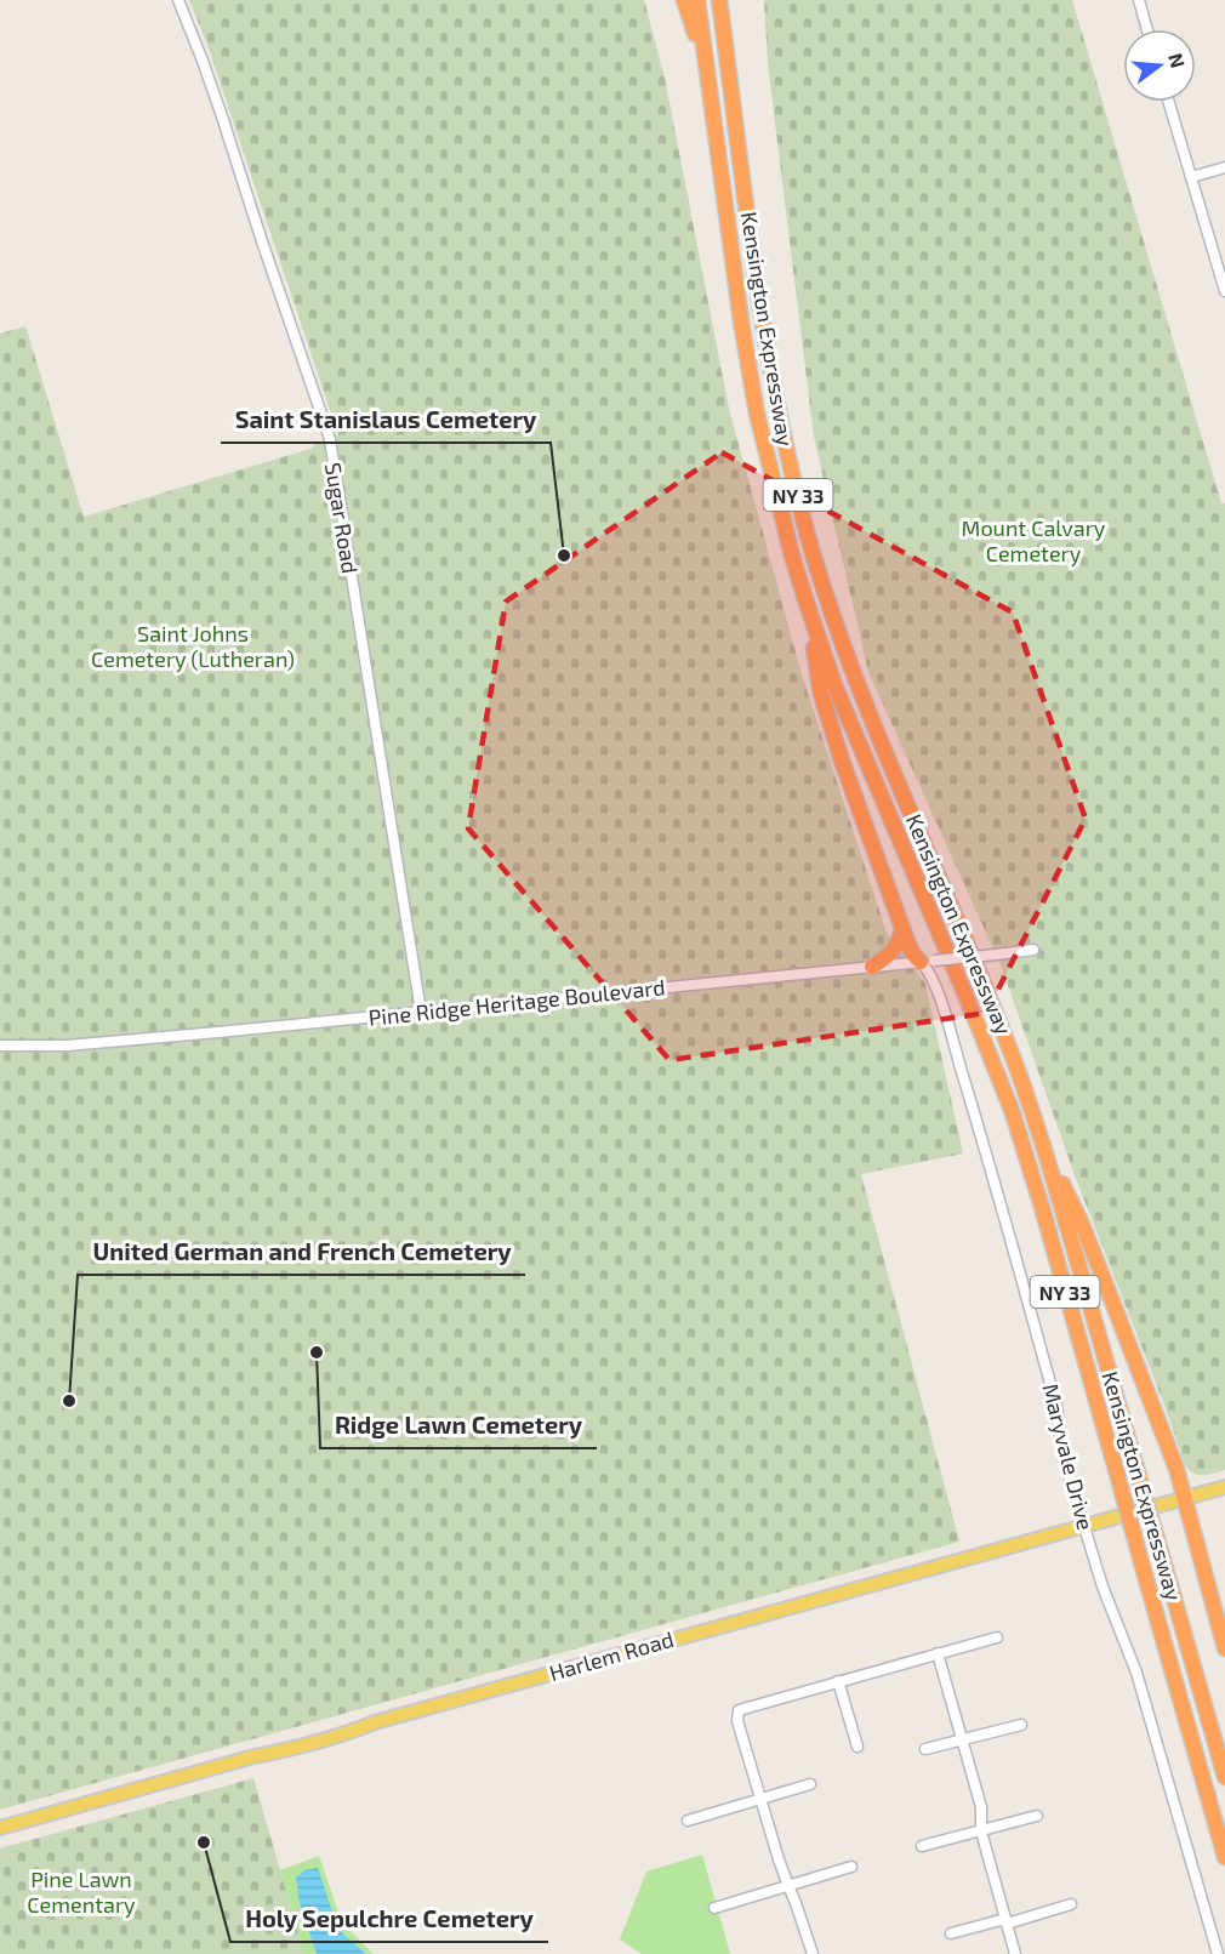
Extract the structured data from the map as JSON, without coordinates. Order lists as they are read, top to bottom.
{
  "streets": {
    "highway": ["Kensington Expressway", "NY 33"],
    "main road": ["Harlem Road"],
    "street": ["Sugar Road", "Pine Ridge Heritage Boulevard", "Maryvale Drive"]
  },
  "crossings": [
    ["Sugar Road", "Pine Ridge Heritage Boulevard"],
    ["Pine Ridge Heritage Boulevard", "Maryvale Drive"],
    ["Maryvale Drive", "Harlem Road"]
  ],
  "parks": ["Mount Calvary Cemetery", "Saint Johns Cemetery (Lutheran)", "Pine Lawn Cementary"],
  "places": [
    "Saint Stanislaus Cemetery",
    "Ridge Lawn Cemetery",
    "United German and French Cemetery",
    "Holy Sepulchre Cemetery"
  ],
  "north": "right"
}
